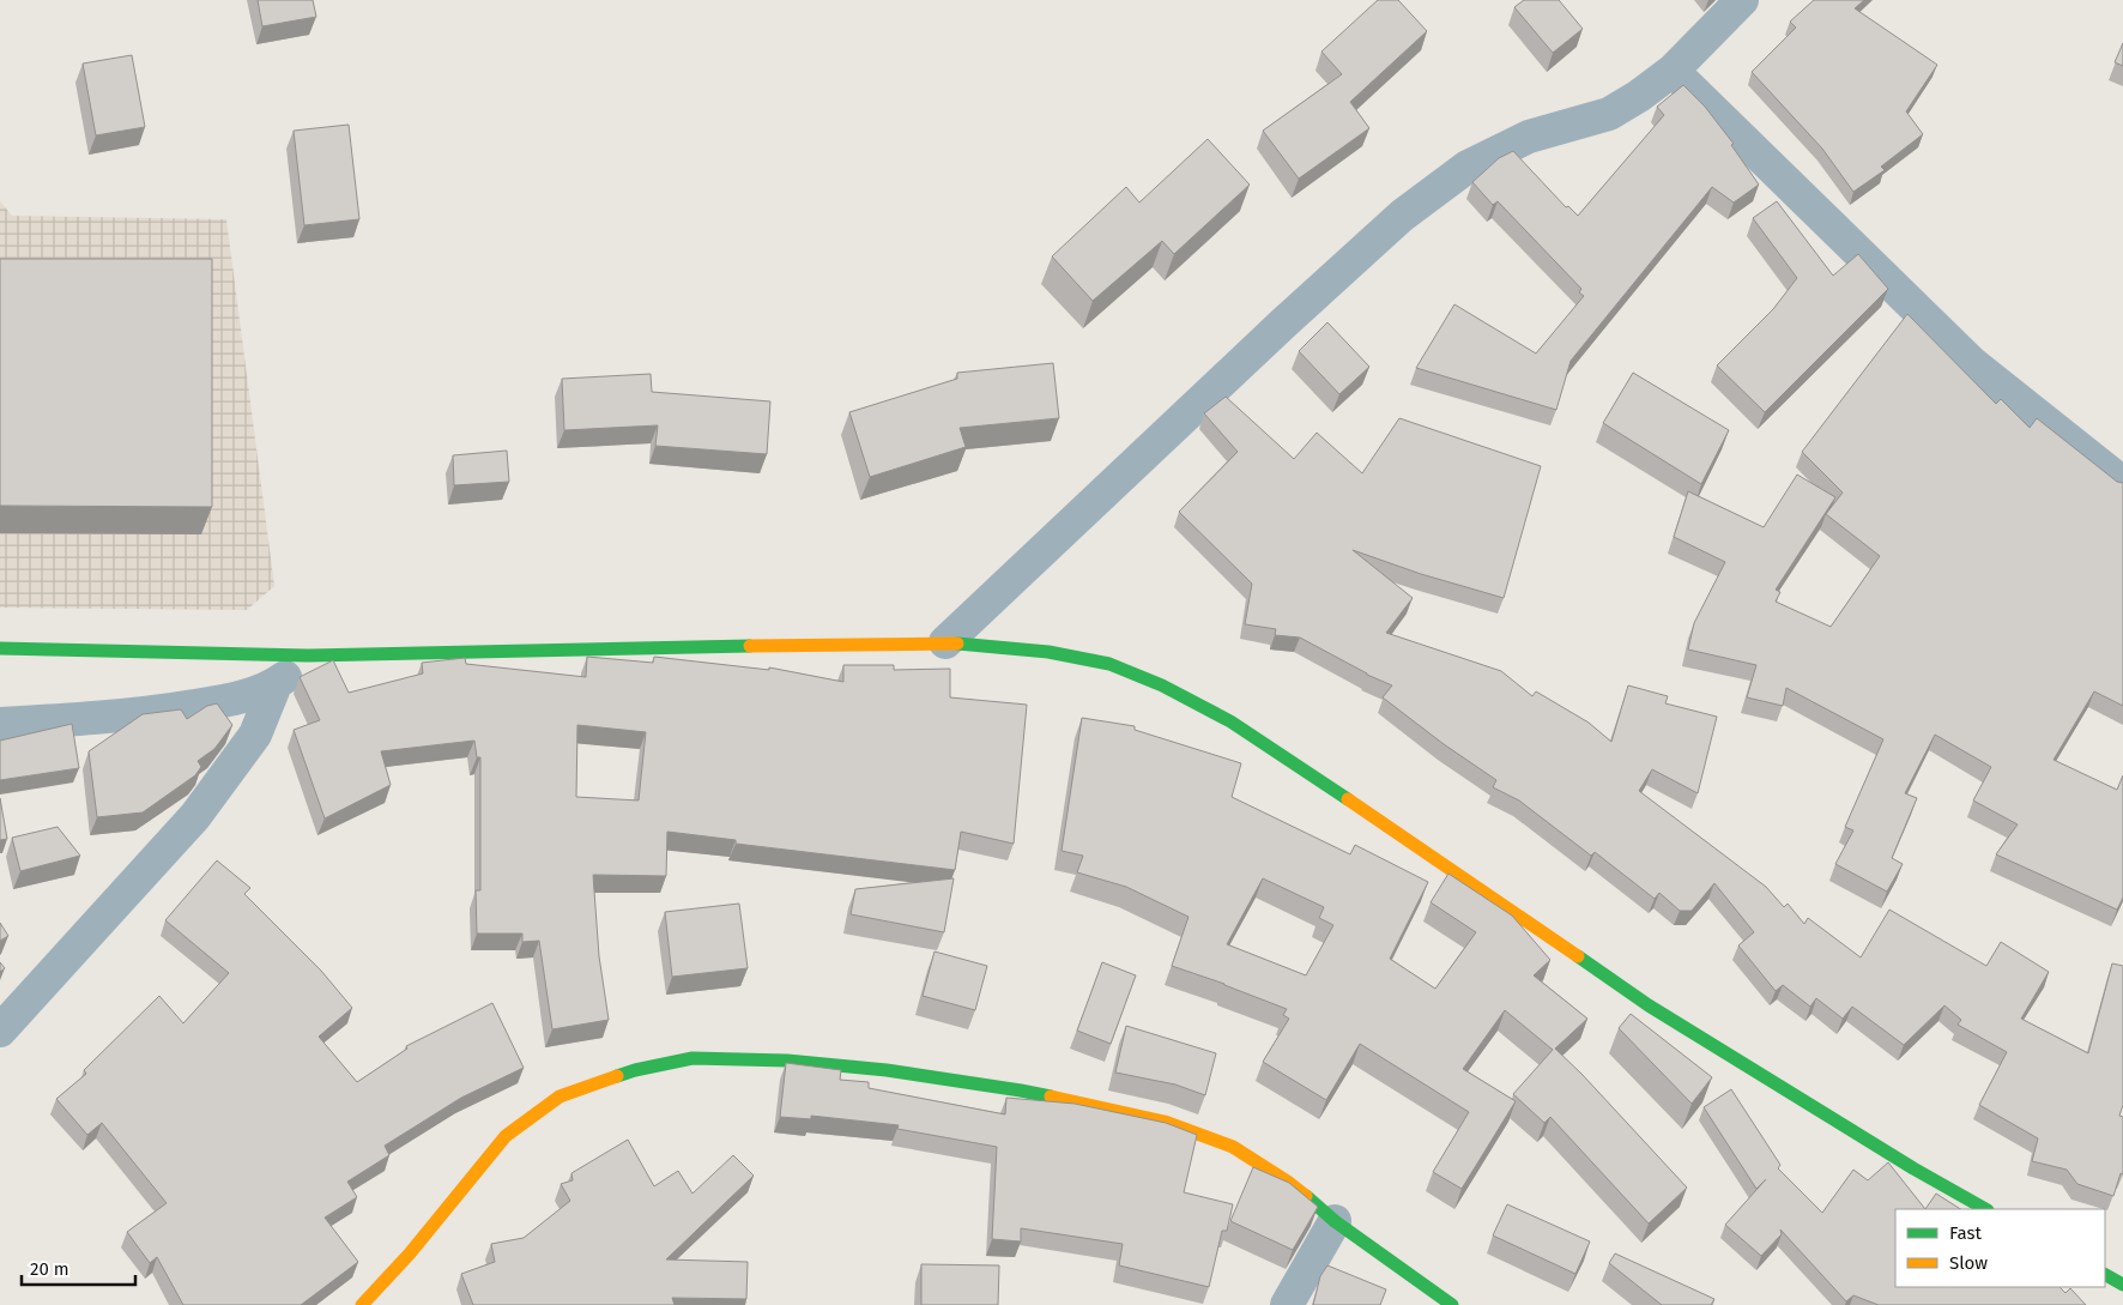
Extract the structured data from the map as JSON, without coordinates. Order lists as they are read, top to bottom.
{
  "legend": ["Fast", "Slow"],
  "scale_bar": "20 m"
}
